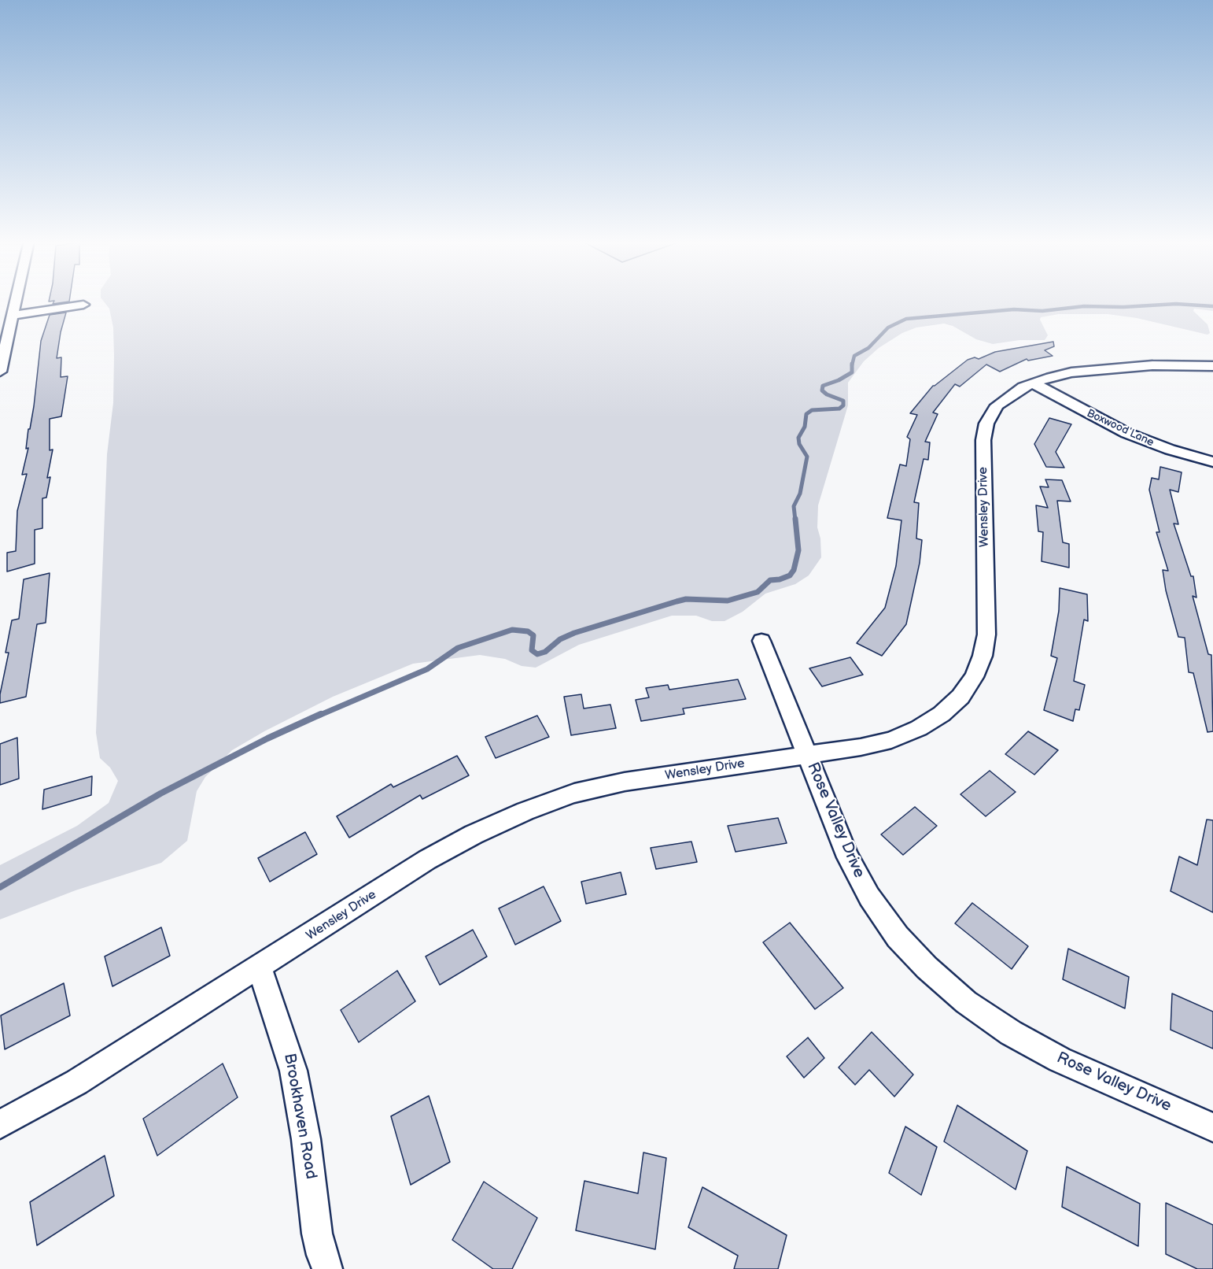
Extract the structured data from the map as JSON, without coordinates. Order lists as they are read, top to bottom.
{
  "streets": {
    "street": [
      "Boxwood Lane",
      "Wensley Drive",
      "Rose Valley Drive",
      "Brookhaven Road"
    ]
  },
  "crossings": [
    ["Boxwood Lane", "Wensley Drive"],
    ["Wensley Drive", "Rose Valley Drive"],
    ["Wensley Drive", "Brookhaven Road"]
  ]
}
